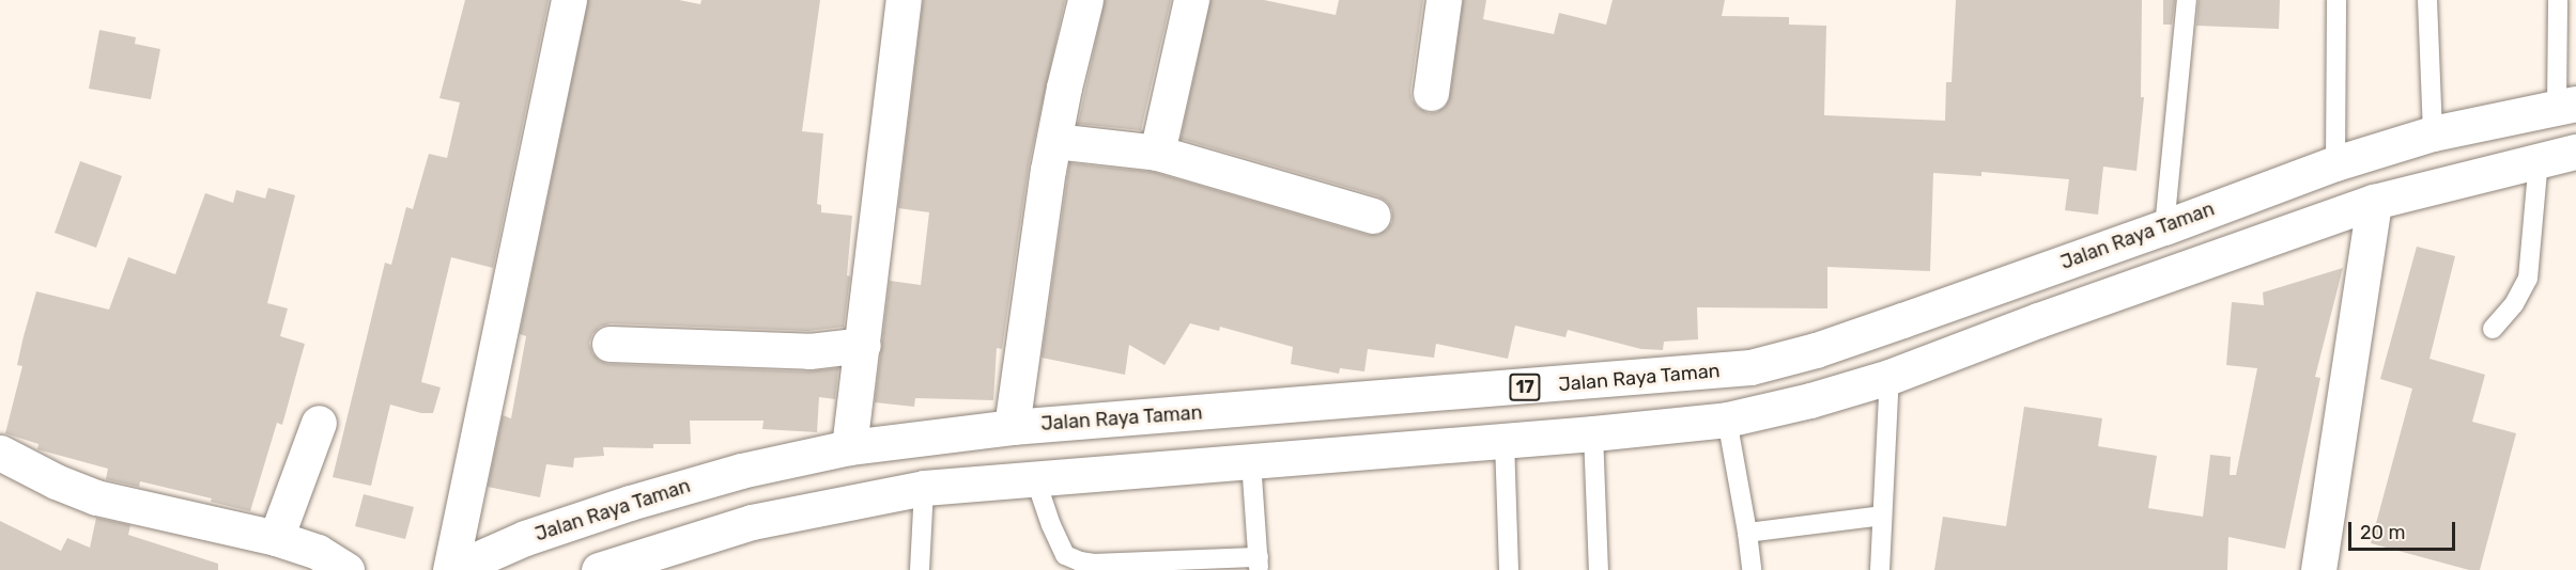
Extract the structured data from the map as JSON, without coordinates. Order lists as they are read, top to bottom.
{
  "streets": {
    "main road": ["Jalan Raya Taman", "17"]
  },
  "scale_bar": "20 m"
}
